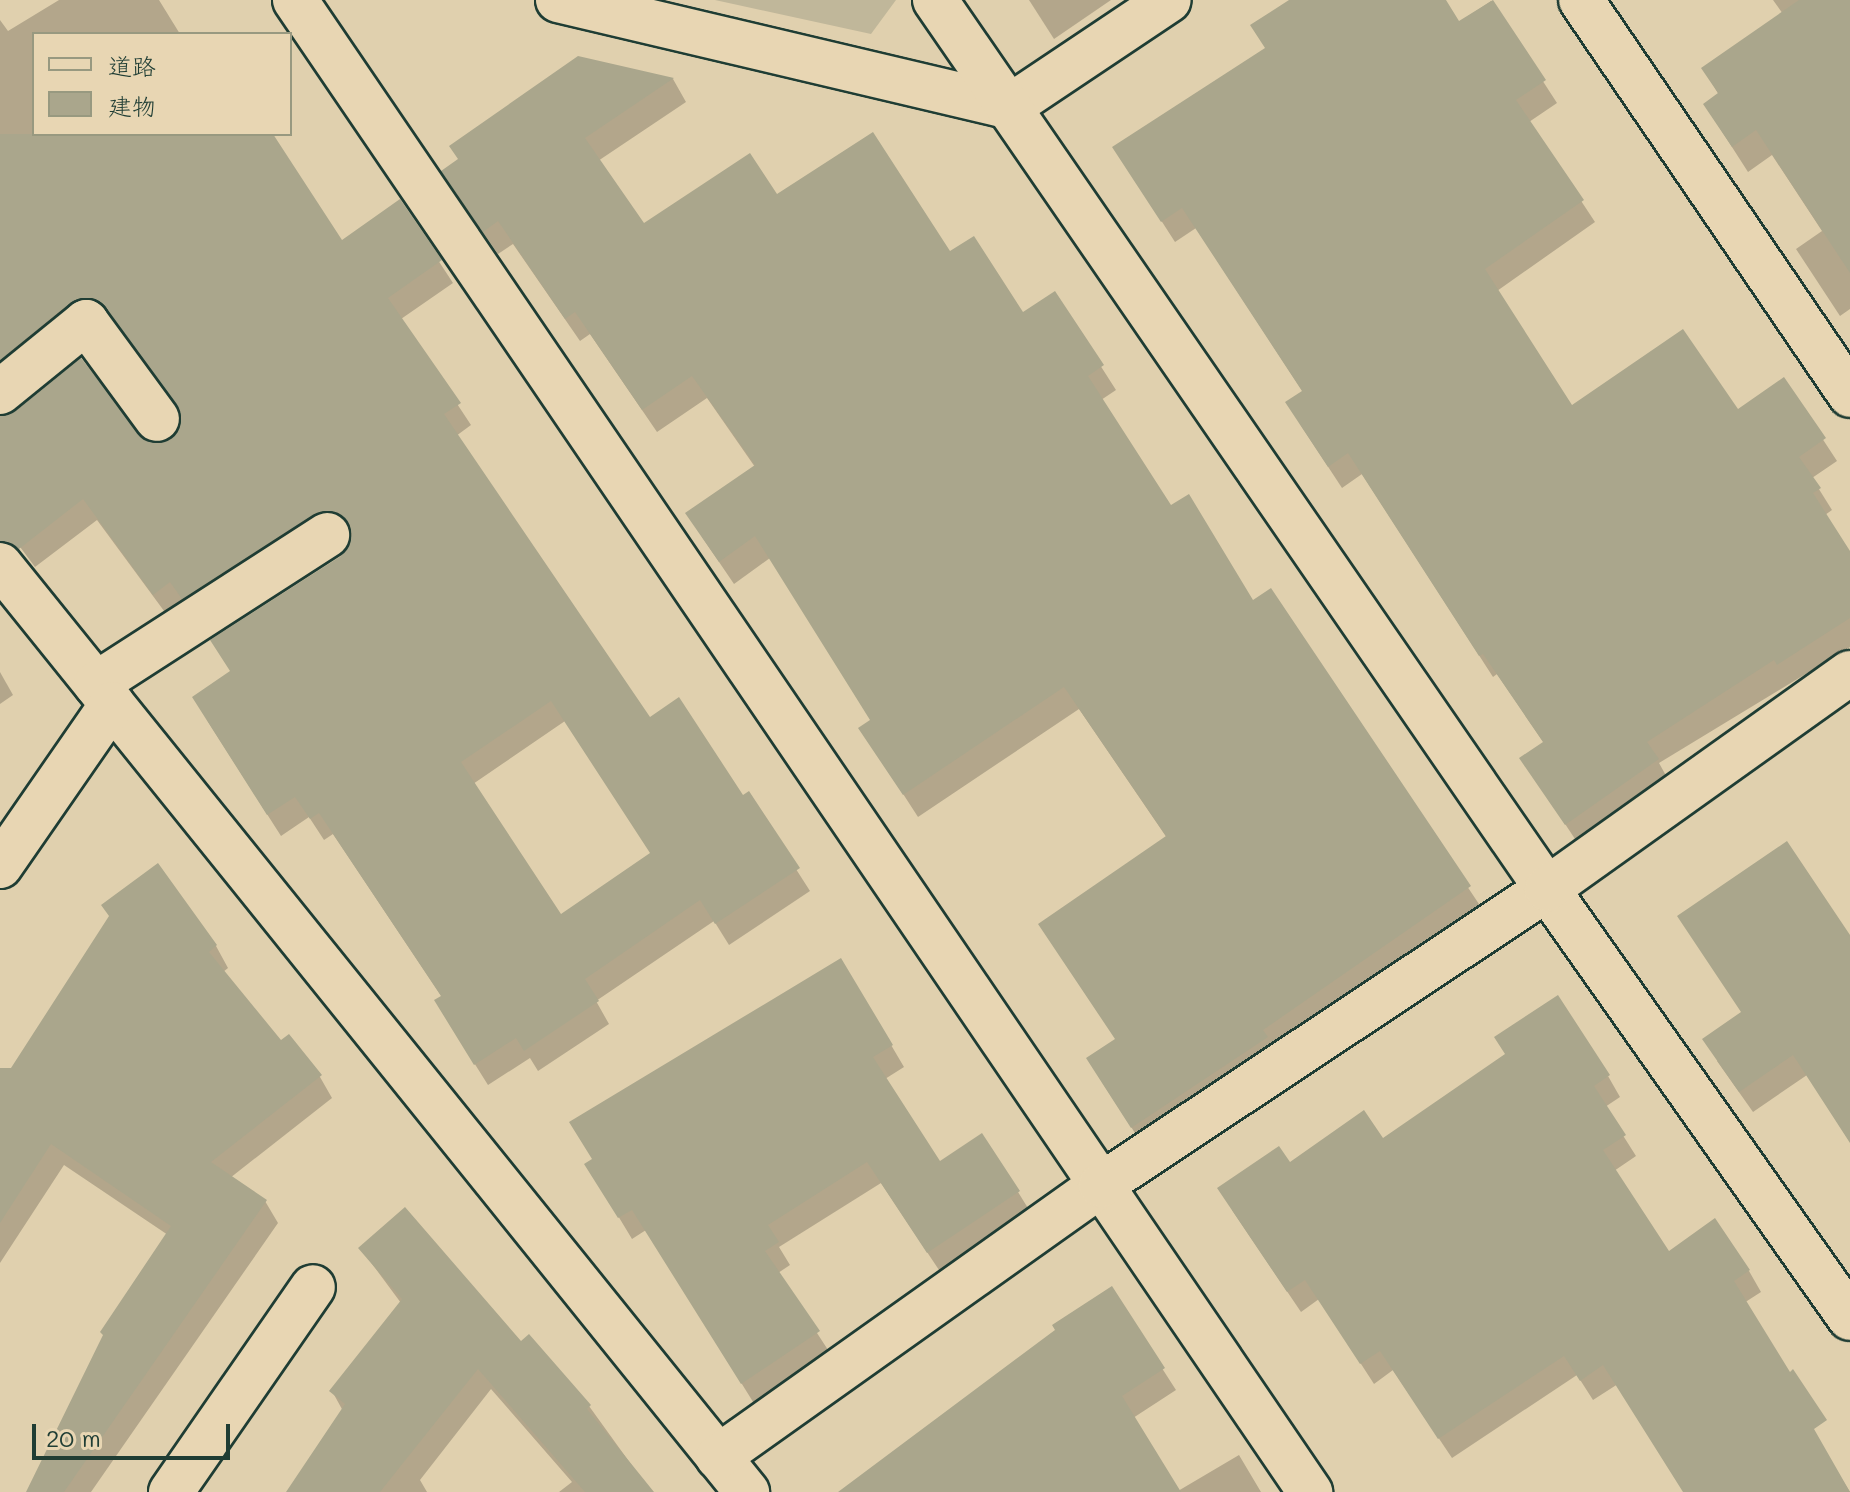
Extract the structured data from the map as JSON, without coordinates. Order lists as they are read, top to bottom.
{
  "legend": ["道路", "建物"],
  "scale_bar": "20 m"
}
